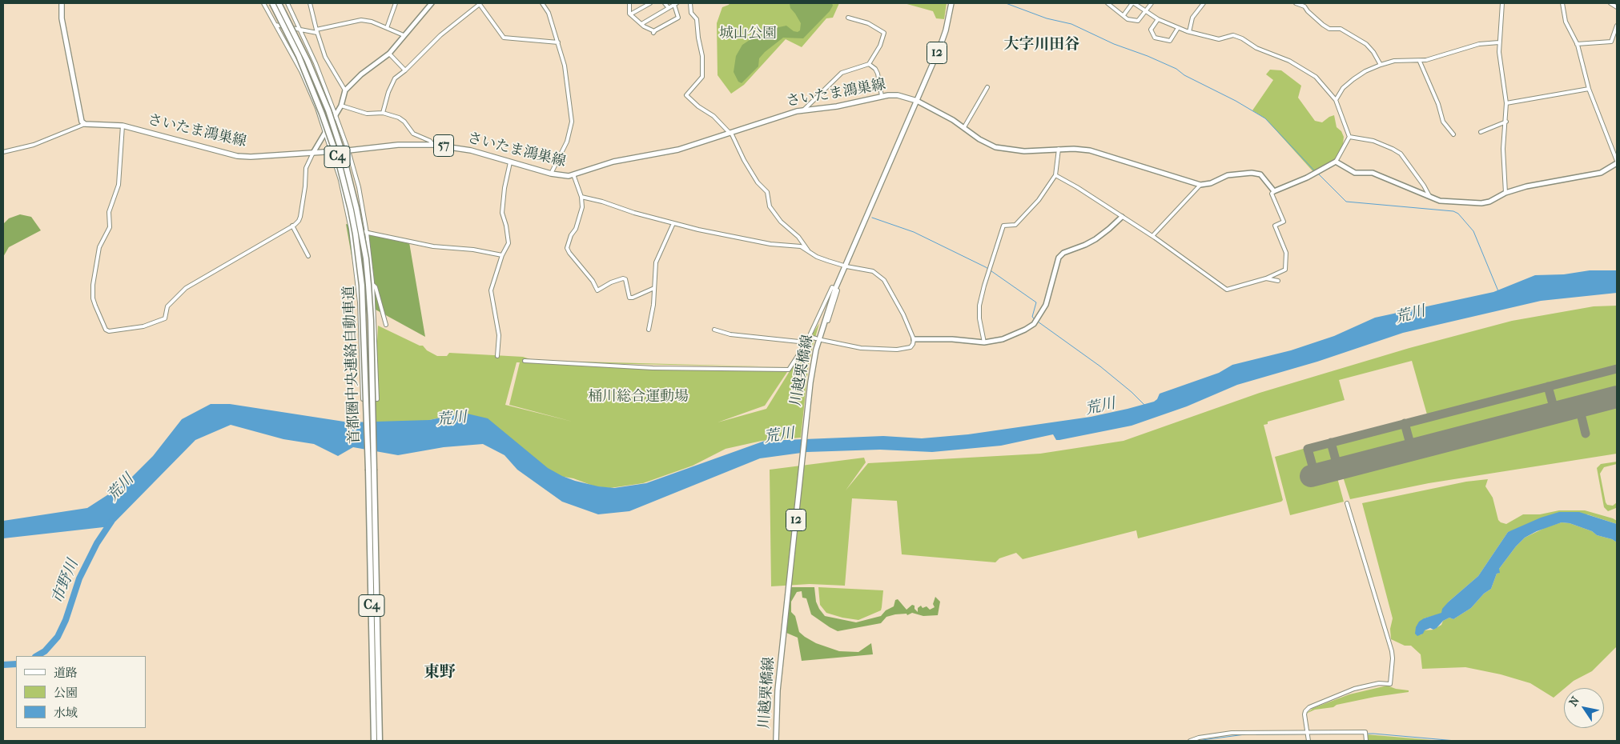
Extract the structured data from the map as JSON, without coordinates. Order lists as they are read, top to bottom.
{
  "streets": {
    "highway": ["C4", "首都圏中央連絡自動車道"],
    "main road": [
      "12",
      "さいたま鴻巣線",
      "57",
      "川越栗橋線"
    ]
  },
  "crossings": [
    ["さいたま鴻巣線", "川越栗橋線"]
  ],
  "districts": ["大字川田谷", "東野"],
  "water": ["荒川", "市野川"],
  "parks": ["城山公園", "桶川総合運動場"],
  "legend": ["道路", "公園", "水域"],
  "north": "top left"
}
